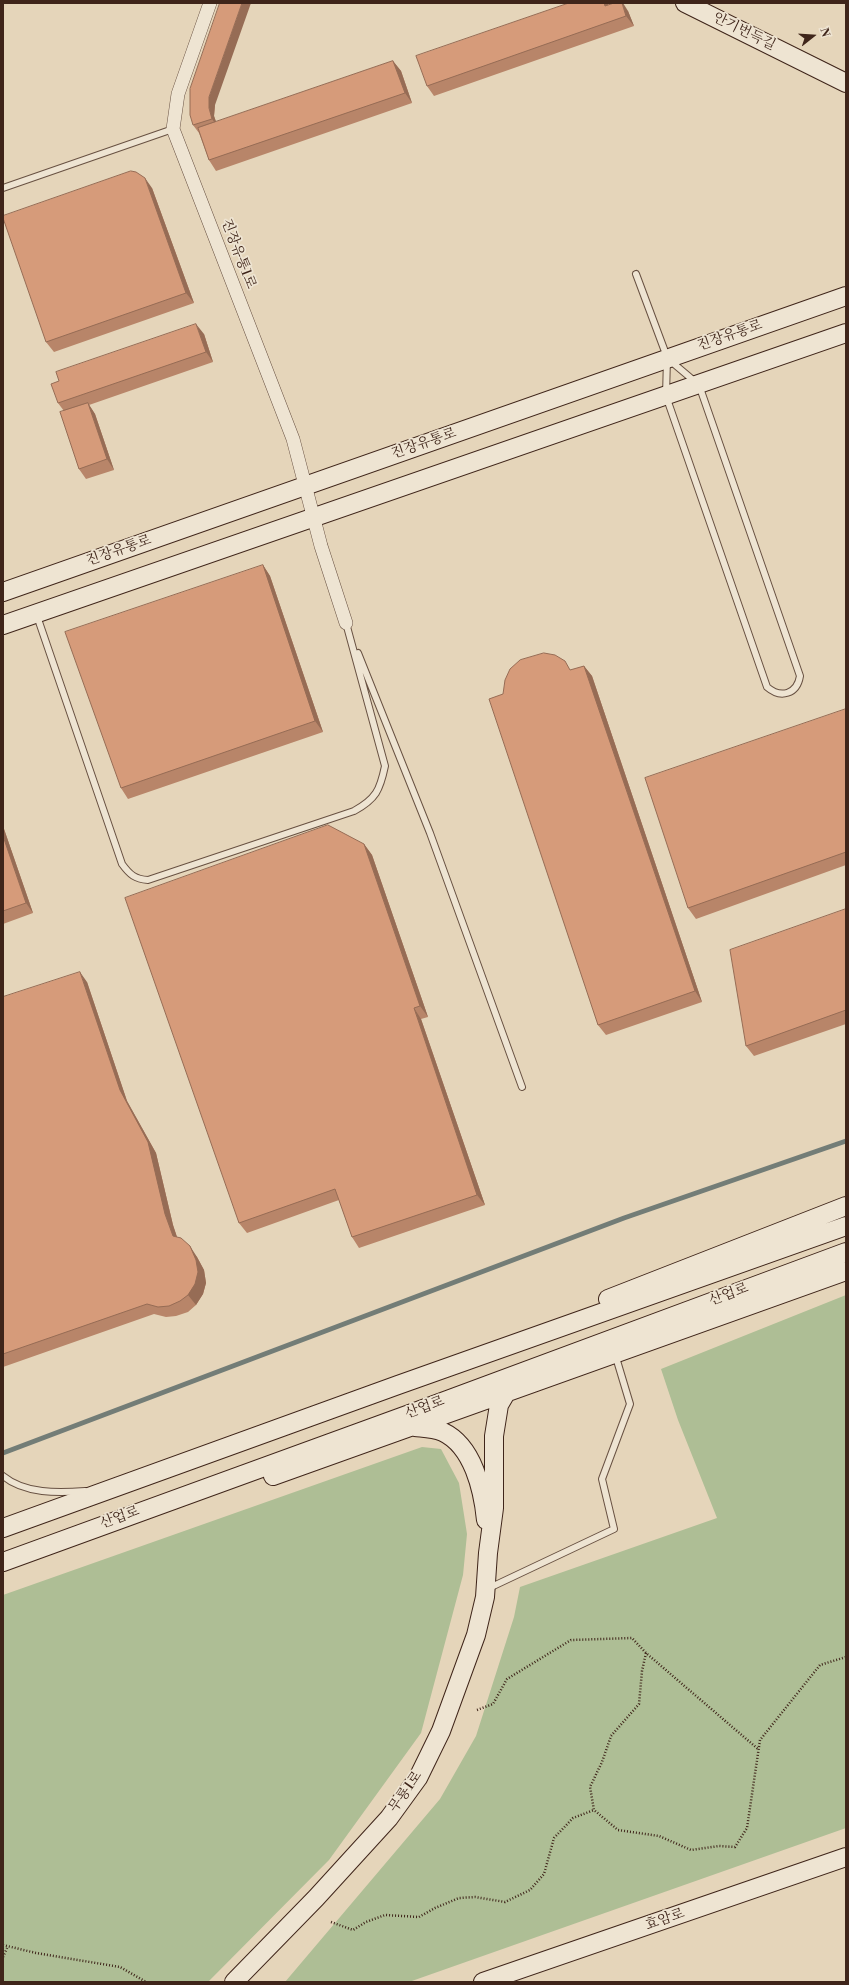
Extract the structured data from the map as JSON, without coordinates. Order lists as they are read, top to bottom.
{
  "streets": {
    "main road": [
      "안기번득길",
      "진장유통로",
      "산업로",
      "무룡1로",
      "효암로"
    ],
    "street": ["진장유통1로"]
  },
  "crossings": [
    ["진장유통1로", "진장유통로"]
  ],
  "north": "right"
}
